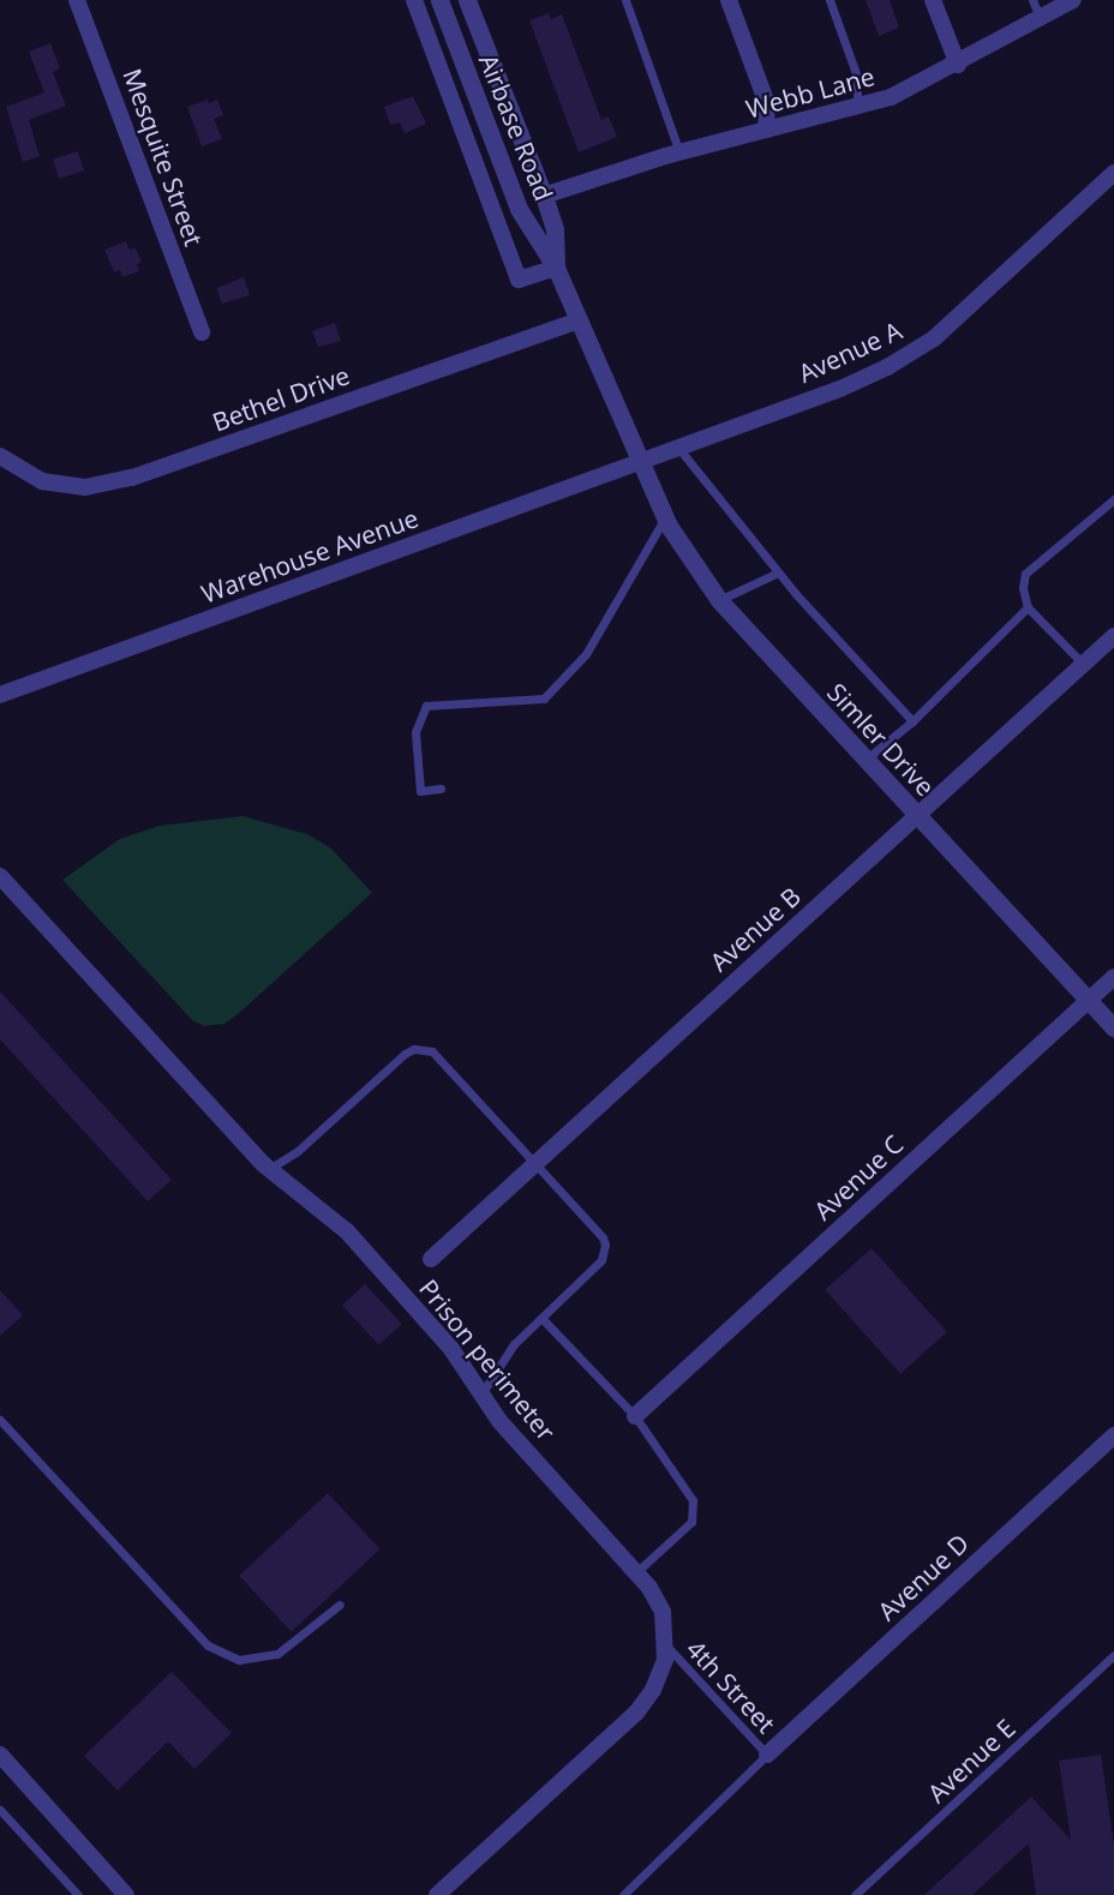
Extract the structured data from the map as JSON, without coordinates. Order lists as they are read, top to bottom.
{
  "streets": {
    "street": [
      "Webb Lane",
      "Airbase Road",
      "Mesquite Street",
      "Avenue A",
      "Bethel Drive",
      "Warehouse Avenue",
      "Simler Drive",
      "Avenue B",
      "Avenue C",
      "Prison perimeter",
      "Avenue D"
    ],
    "lane": ["4th Street", "Avenue E"]
  },
  "crossings": [
    ["Webb Lane", "Airbase Road"],
    ["Airbase Road", "Avenue A"],
    ["Airbase Road", "Bethel Drive"],
    ["Airbase Road", "Warehouse Avenue"],
    ["Airbase Road", "Simler Drive"],
    ["Avenue A", "Warehouse Avenue"],
    ["Avenue A", "Simler Drive"],
    ["Warehouse Avenue", "Simler Drive"],
    ["Simler Drive", "Avenue B"],
    ["Simler Drive", "Avenue C"],
    ["Prison perimeter", "4th Street"],
    ["Avenue D", "4th Street"]
  ]
}
